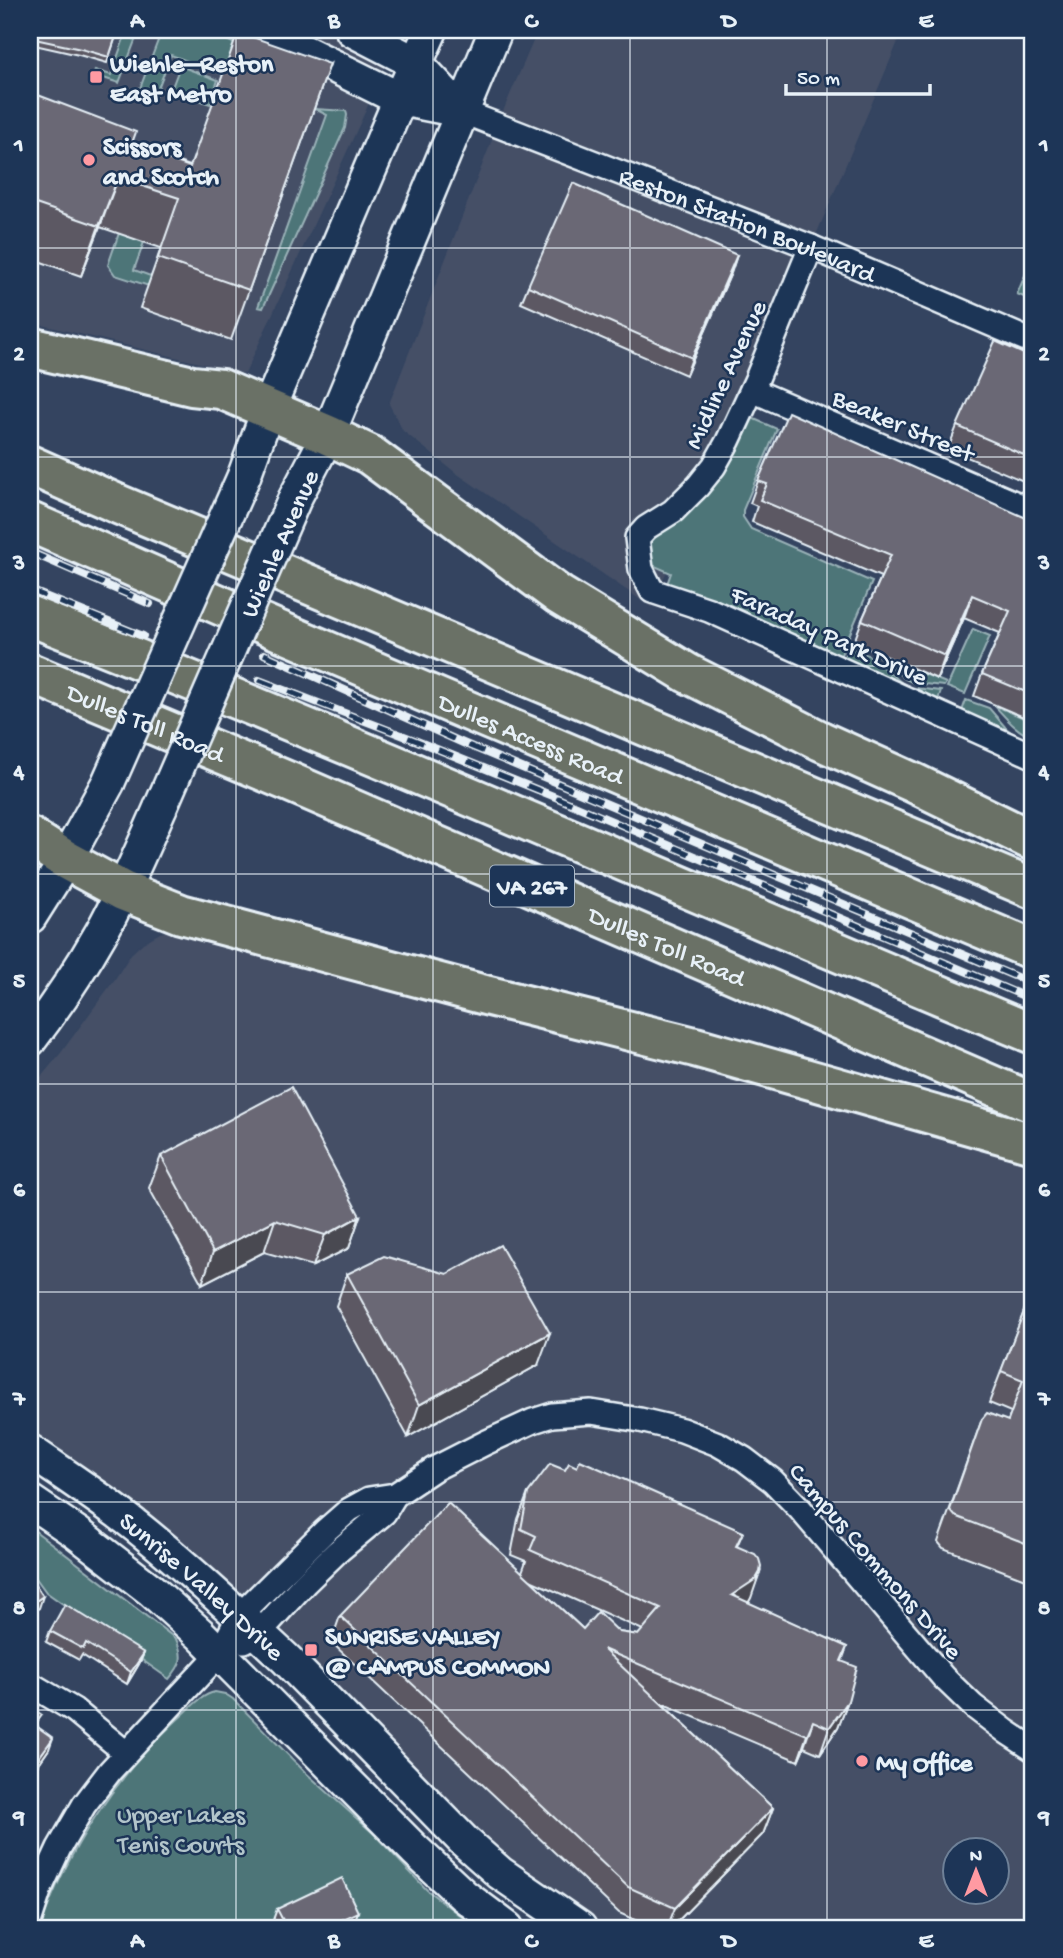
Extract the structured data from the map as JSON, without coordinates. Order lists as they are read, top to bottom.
{
  "streets": {
    "highway": ["Dulles Toll Road", "Dulles Access Road", "VA 267"],
    "main road": ["Reston Station Boulevard", "Wiehle Avenue", "Sunrise Valley Drive"],
    "street": [
      "Midline Avenue",
      "Beaker Street",
      "Faraday Park Drive",
      "Campus Commons Drive"
    ]
  },
  "crossings": [
    ["Reston Station Boulevard", "Midline Avenue"],
    ["Reston Station Boulevard", "Wiehle Avenue"],
    ["Midline Avenue", "Beaker Street"],
    ["Midline Avenue", "Faraday Park Drive"],
    ["Campus Commons Drive", "Sunrise Valley Drive"]
  ],
  "parks": ["Upper Lakes Tenis Courts"],
  "places": {
    "transit": ["Wiehle–Reston East Metro", "SUNRISE VALLEY @ CAMPUS COMMON"],
    "other": ["Scissors and Scotch", "My Office"]
  },
  "scale_bar": "50 m",
  "north": "top",
  "grid": {
    "columns": [
      "A",
      "B",
      "C",
      "D",
      "E"
    ],
    "rows": [
      "1",
      "2",
      "3",
      "4",
      "5",
      "6",
      "7",
      "8",
      "9"
    ]
  }
}
